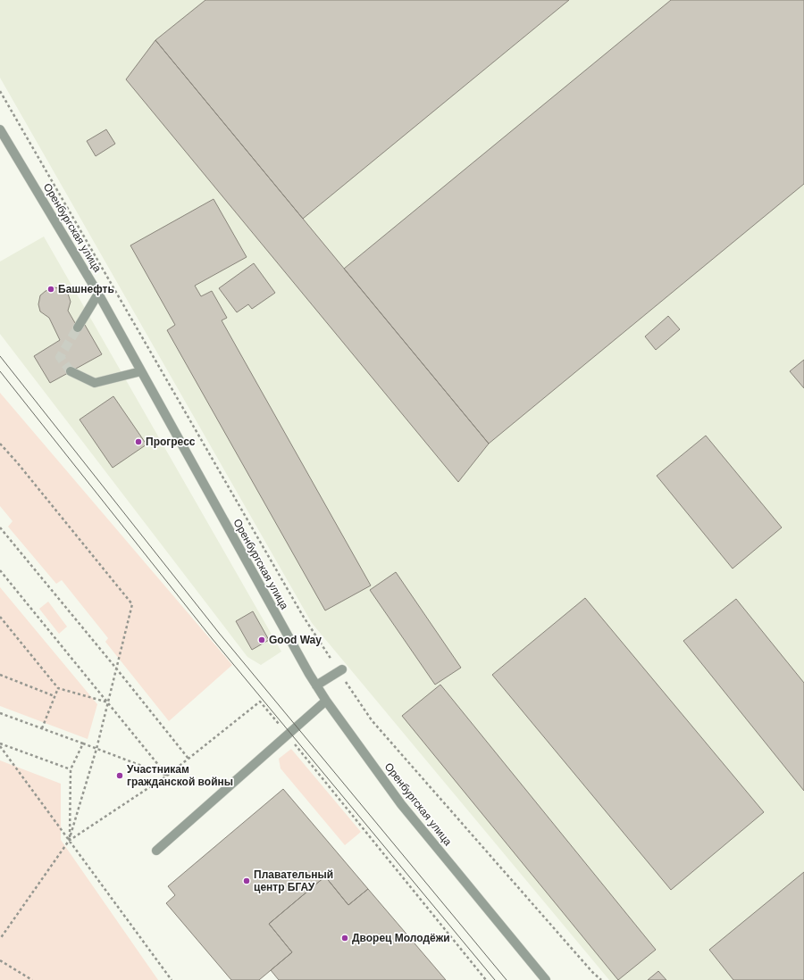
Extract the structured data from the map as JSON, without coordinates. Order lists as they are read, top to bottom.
{
  "streets": {
    "street": ["Оренбургская улица"]
  },
  "places": [
    "Башнефть",
    "Прогресс",
    "Good Way",
    "Участникам гражданской войны",
    "Плавательный центр БГАУ",
    "Дворец Молодёжи"
  ]
}
